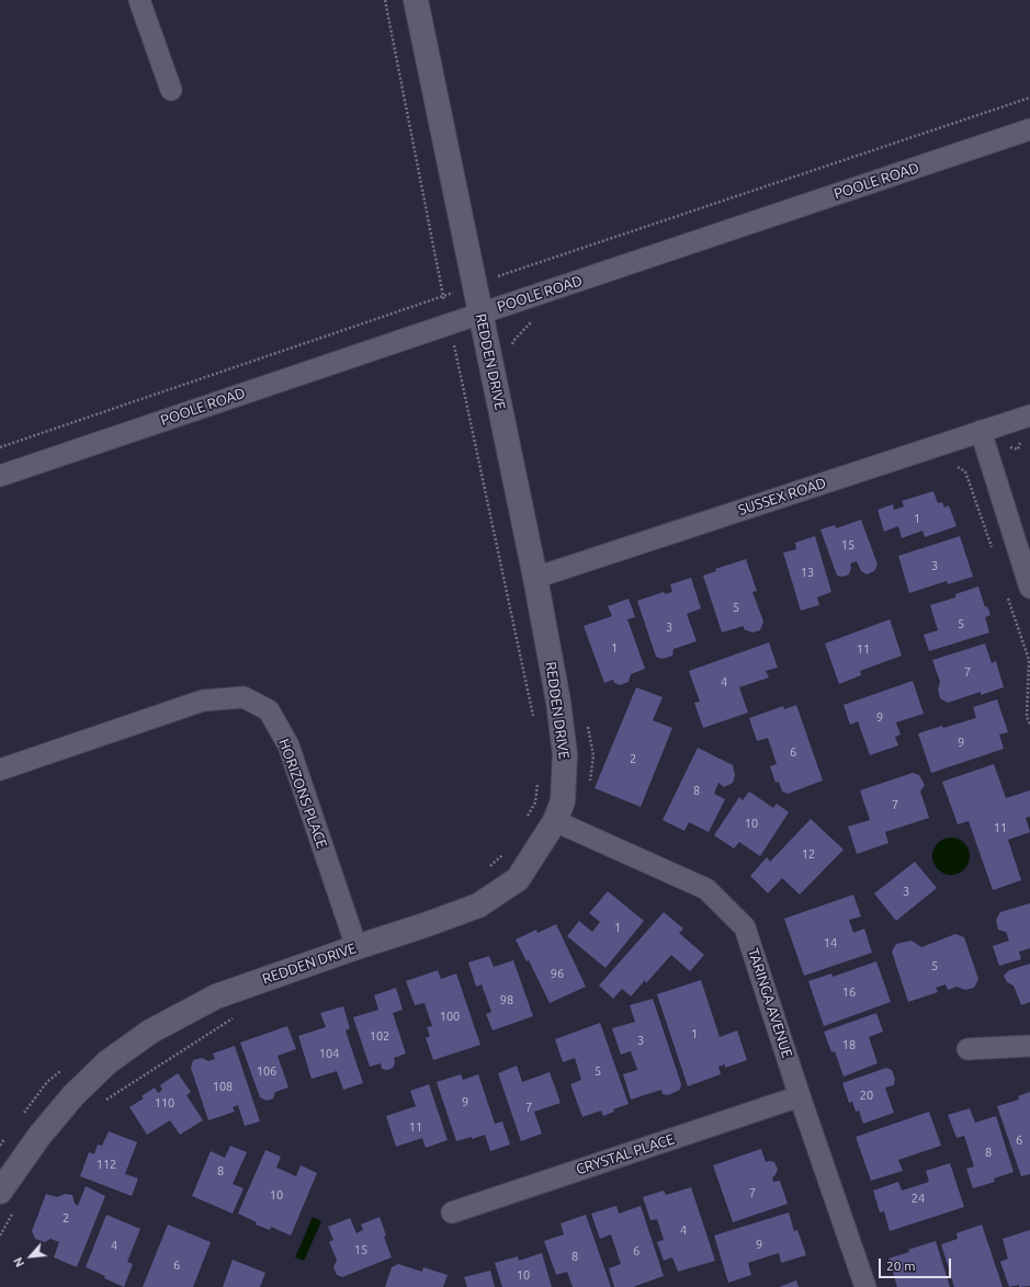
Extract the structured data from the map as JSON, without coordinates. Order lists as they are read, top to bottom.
{
  "streets": {
    "street": [
      "POOLE ROAD",
      "REDDEN DRIVE",
      "SUSSEX ROAD",
      "HORIZONS PLACE",
      "TARINGA AVENUE",
      "CRYSTAL PLACE"
    ]
  },
  "crossings": [
    ["POOLE ROAD", "REDDEN DRIVE"],
    ["REDDEN DRIVE", "SUSSEX ROAD"],
    ["REDDEN DRIVE", "HORIZONS PLACE"],
    ["REDDEN DRIVE", "TARINGA AVENUE"],
    ["TARINGA AVENUE", "CRYSTAL PLACE"]
  ],
  "house_numbers": [
    "1",
    "15",
    "3",
    "13",
    "5",
    "5",
    "3",
    "1",
    "11",
    "7",
    "4",
    "9",
    "9",
    "6",
    "2",
    "8",
    "7",
    "10",
    "11",
    "12",
    "3",
    "1",
    "14",
    "5",
    "96",
    "16",
    "98",
    "100",
    "1",
    "102",
    "3",
    "18",
    "104",
    "106",
    "5",
    "108",
    "20",
    "9",
    "110",
    "7",
    "11",
    "6",
    "8",
    "112",
    "8",
    "7",
    "10",
    "24",
    "2",
    "4",
    "9",
    "4",
    "15",
    "6",
    "8",
    "6",
    "10"
  ],
  "scale_bar": "20 m",
  "north": "bottom left"
}
